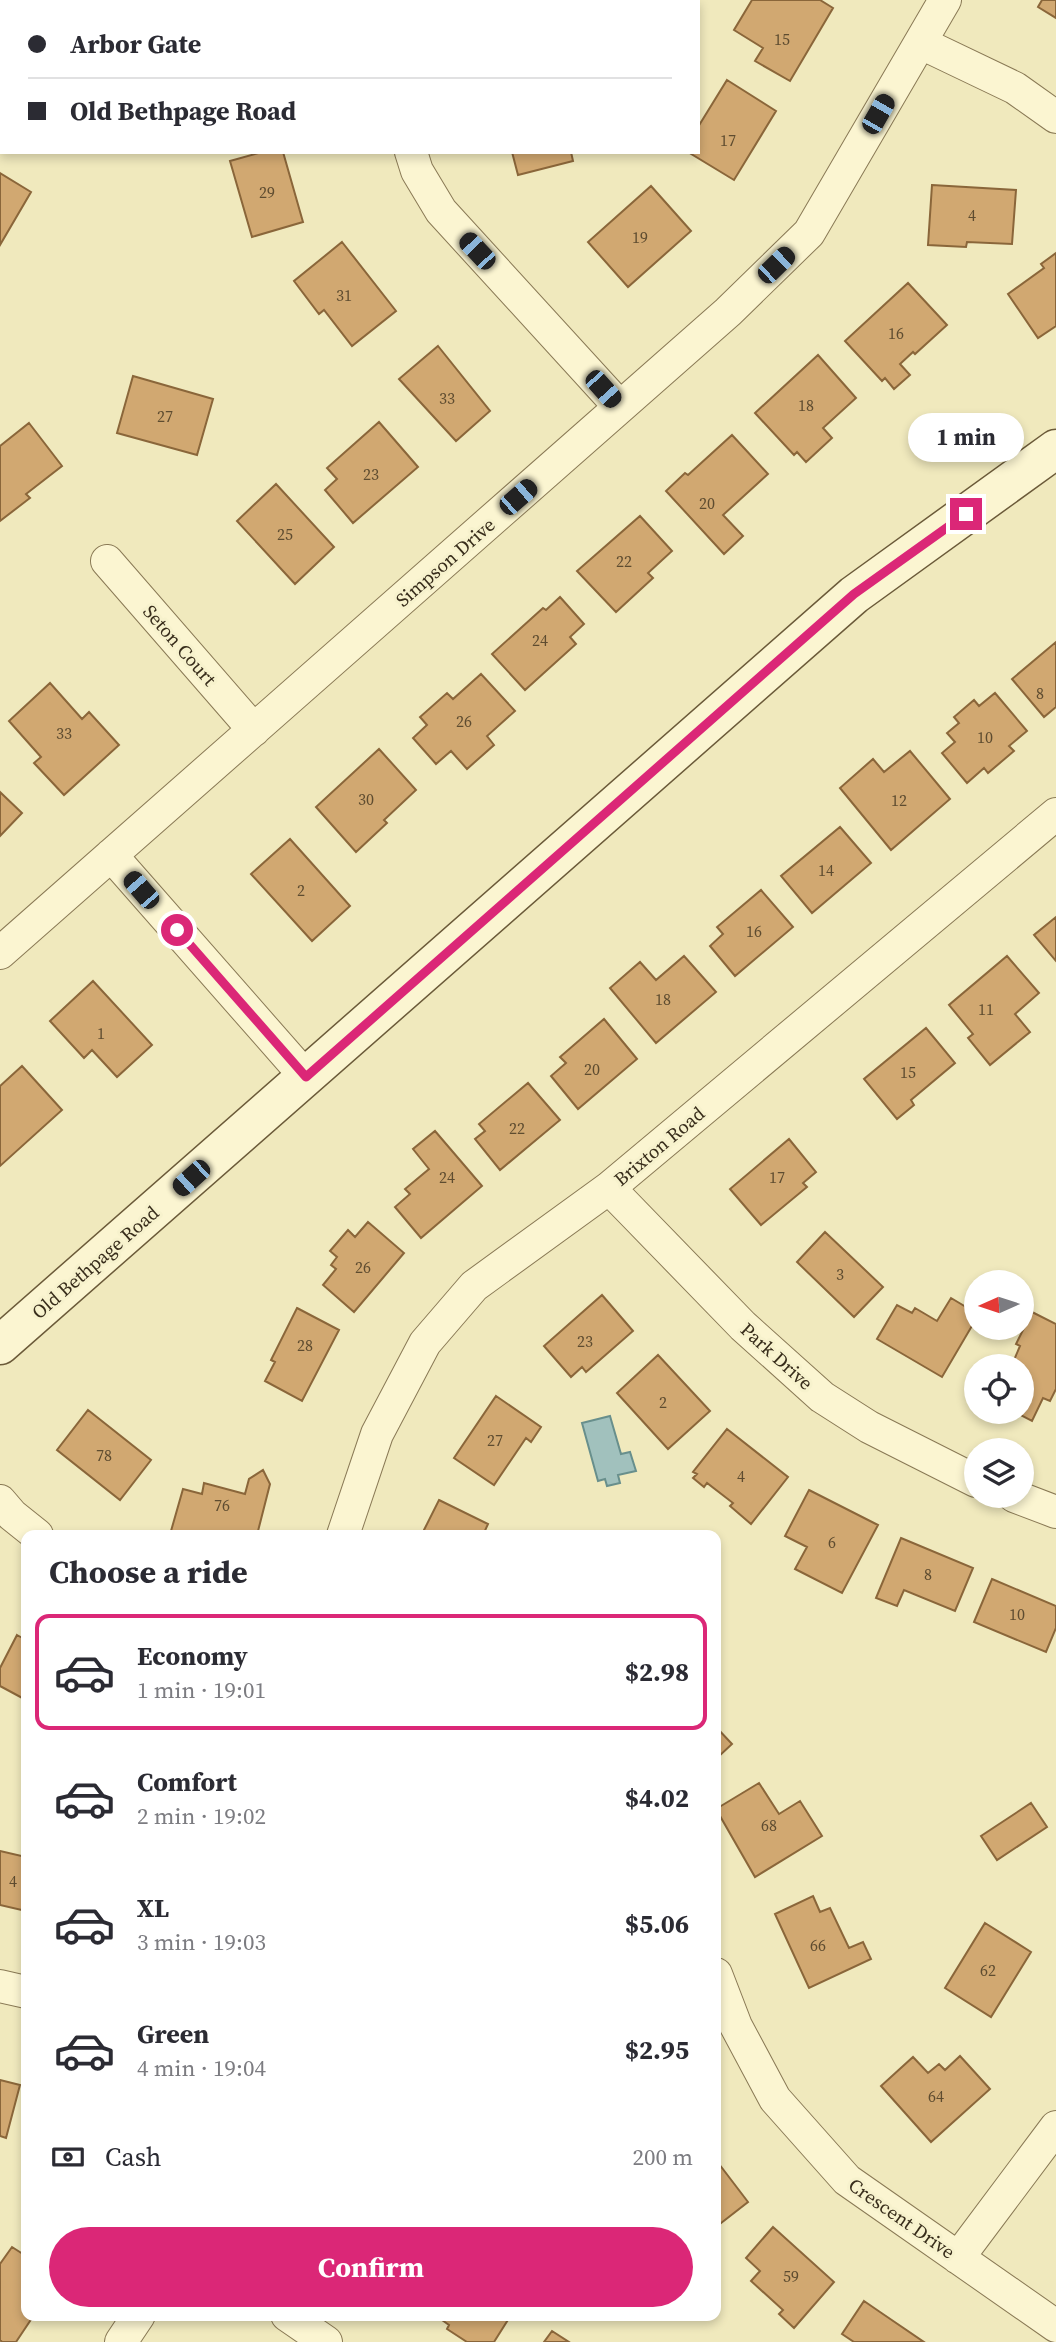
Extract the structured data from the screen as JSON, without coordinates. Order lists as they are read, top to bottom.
{
  "streets": {
    "main road": ["Old Bethpage Road"],
    "street": [
      "Simpson Drive",
      "Seton Court",
      "Brixton Road",
      "Park Drive",
      "Crescent Drive"
    ]
  },
  "crossings": [
    ["Simpson Drive", "Seton Court"],
    ["Brixton Road", "Park Drive"]
  ],
  "house_numbers": [
    "15",
    "17",
    "29",
    "4",
    "19",
    "31",
    "16",
    "33",
    "18",
    "27",
    "23",
    "20",
    "25",
    "22",
    "24",
    "8",
    "26",
    "33",
    "10",
    "30",
    "12",
    "14",
    "2",
    "16",
    "18",
    "11",
    "1",
    "20",
    "15",
    "22",
    "24",
    "17",
    "26",
    "3",
    "23",
    "28",
    "2",
    "27",
    "78",
    "4",
    "76",
    "6",
    "8",
    "10",
    "68",
    "4",
    "66",
    "62",
    "64",
    "59"
  ],
  "north": "left",
  "page": {
    "banner": ["Arbor Gate", "Old Bethpage Road"],
    "bubble": "1 min",
    "heading": "Choose a ride",
    "list": [
      {
        "name": "Economy",
        "note": "1 min · 19:01",
        "value": "$2.98"
      },
      {
        "name": "Comfort",
        "note": "2 min · 19:02",
        "value": "$4.02"
      },
      {
        "name": "XL",
        "note": "3 min · 19:03",
        "value": "$5.06"
      },
      {
        "name": "Green",
        "note": "4 min · 19:04",
        "value": "$2.95"
      }
    ],
    "pay": ["Cash", "200 m"],
    "buttons": "Confirm"
  }
}
